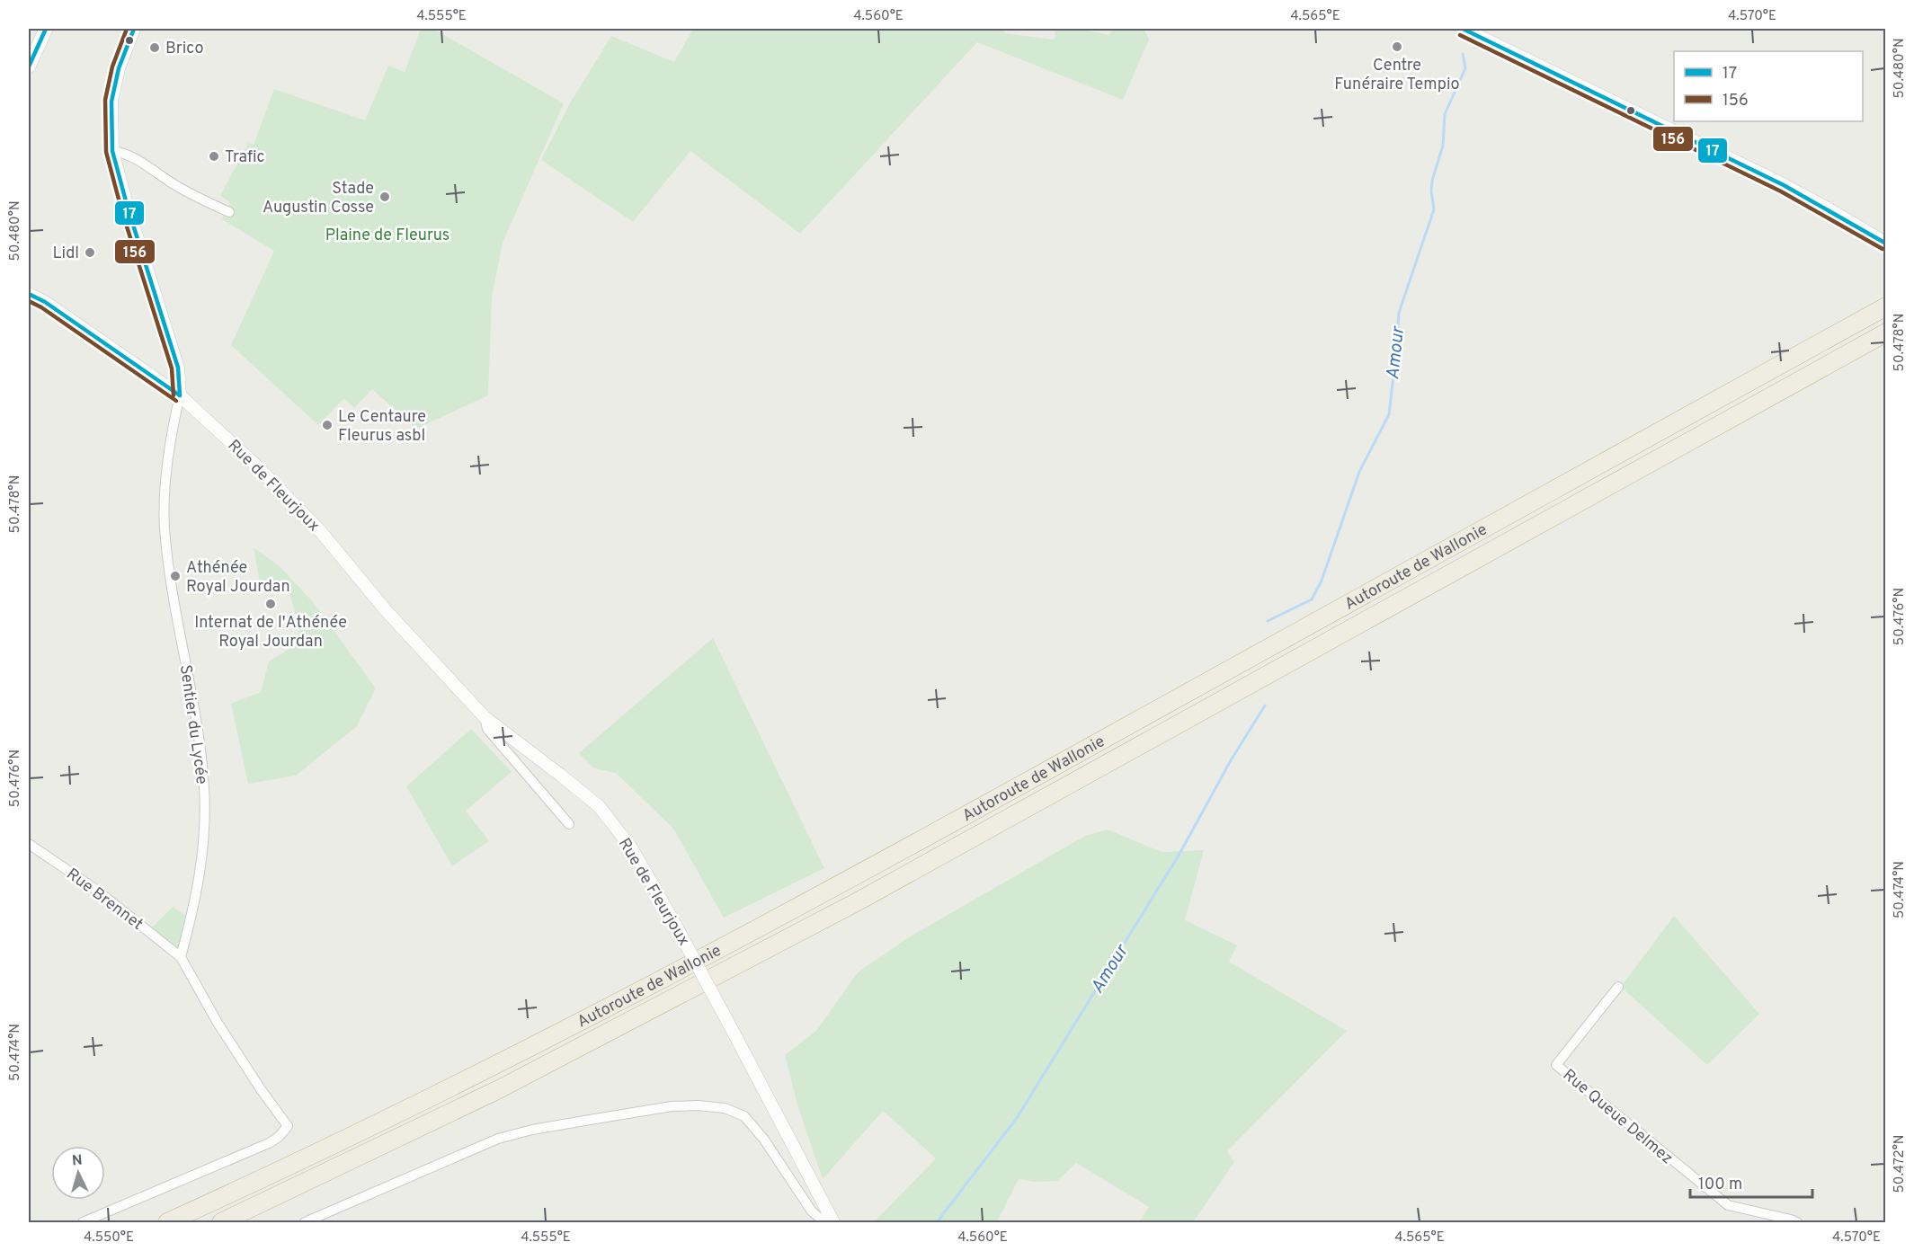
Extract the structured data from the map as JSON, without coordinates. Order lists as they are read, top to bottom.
{
  "streets": {
    "highway": ["Autoroute de Wallonie"],
    "street": [
      "Rue de Fleurjoux",
      "Sentier du Lycée",
      "Rue Brennet",
      "Rue Queue Delmez"
    ]
  },
  "crossings": [
    ["Rue de Fleurjoux", "Sentier du Lycée"],
    ["Sentier du Lycée", "Rue Brennet"]
  ],
  "water": ["Amour"],
  "parks": ["Plaine de Fleurus"],
  "places": [
    "Centre Funéraire Tempio",
    "Brico",
    "Trafic",
    "Stade Augustin Cosse",
    "Lidl",
    "Le Centaure Fleurus asbl",
    "Athénée Royal Jourdan",
    "Internat de l'Athénée Royal Jourdan"
  ],
  "lines": ["transit line 17", "transit line 156"],
  "legend": ["17", "156"],
  "scale_bar": "100 m",
  "north": "top",
  "coordinates": [
    "4.555°E",
    "4.560°E",
    "4.565°E",
    "4.570°E",
    "50.480°N",
    "50.478°N",
    "50.476°N",
    "50.474°N",
    "50.472°N",
    "4.550°E"
  ]
}
